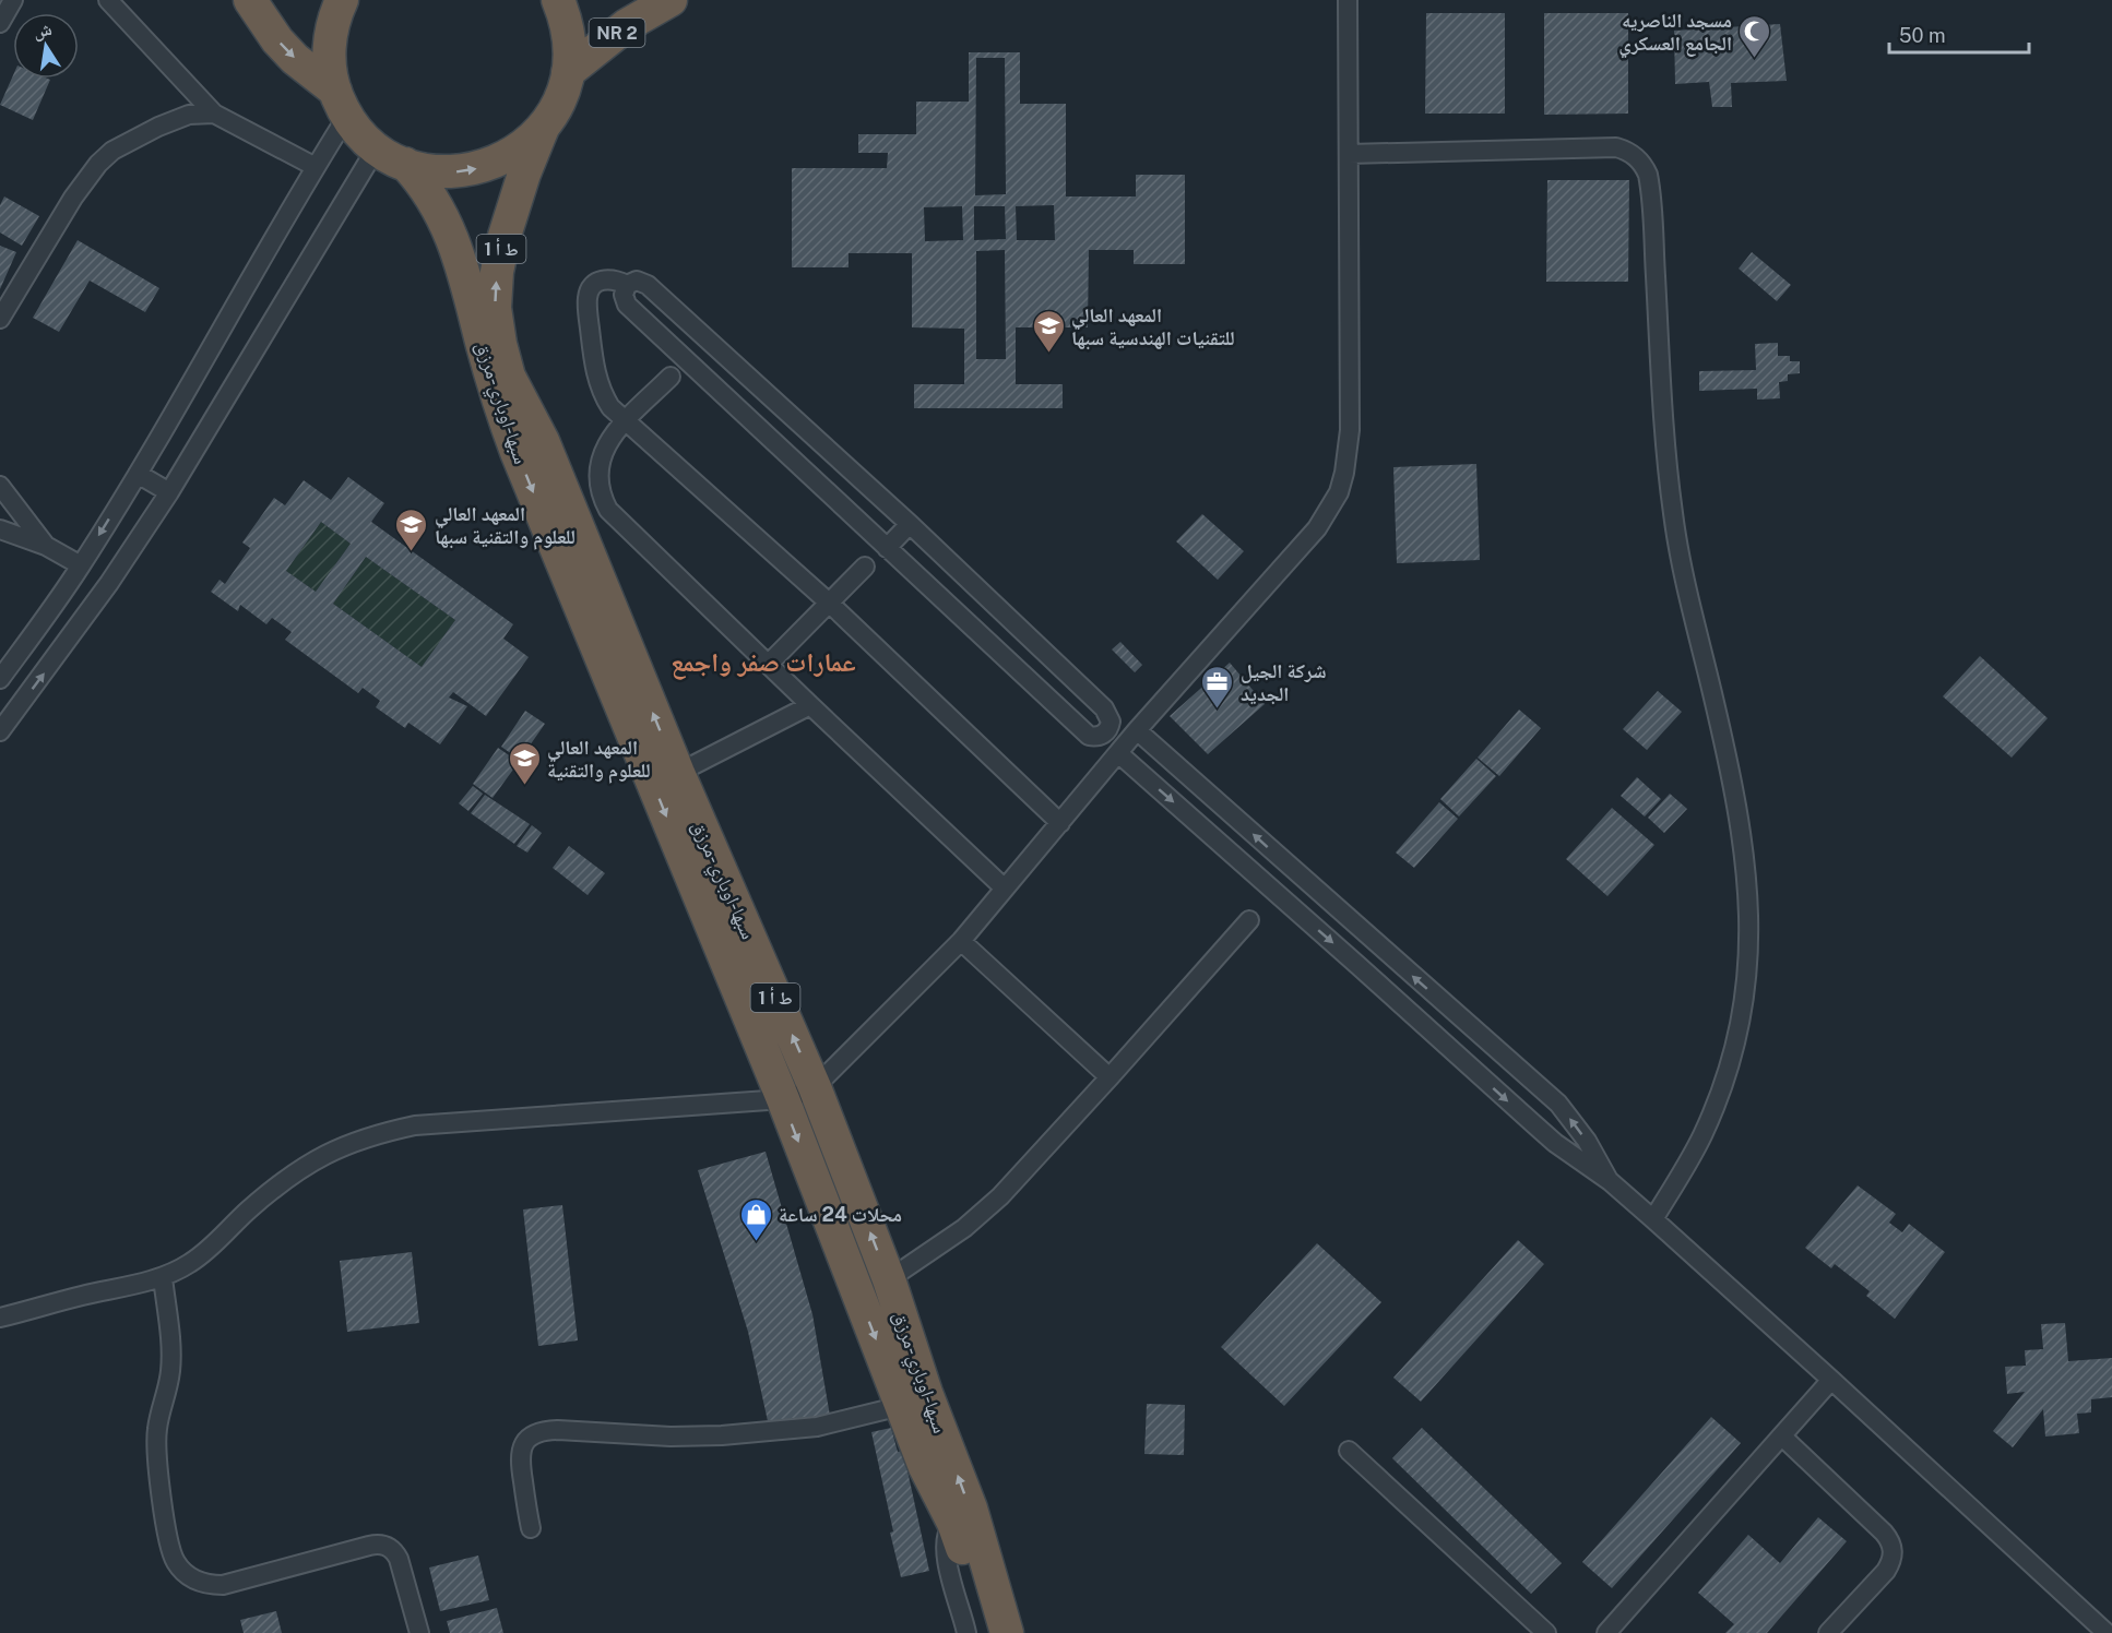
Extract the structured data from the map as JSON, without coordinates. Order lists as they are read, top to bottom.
{
  "streets": {
    "highway": ["NR 2", "ط أ 1", "سبها-اوباري-مرزق"]
  },
  "districts": ["عمارات صفر واجمع"],
  "places": {
    "mosque": ["مسجد الناصريه الجامع العسكري"],
    "school or university": ["المعهد العالي للتقنيات الهندسية سبها", "المعهد العالي للعلوم والتقنية سبها", "المعهد العالي للعلوم والتقنية"],
    "office": ["شركة الجيل الجديد"],
    "shop": ["محلات 24 ساعة"]
  },
  "scale_bar": "50 m",
  "north": "top"
}
